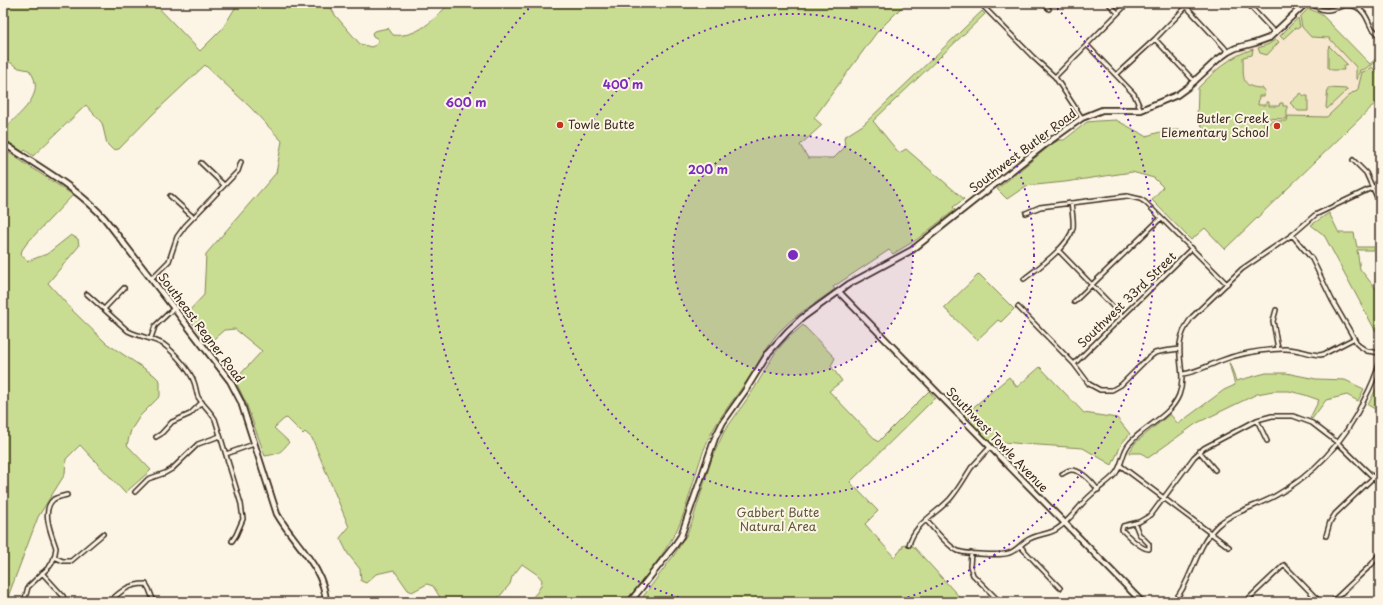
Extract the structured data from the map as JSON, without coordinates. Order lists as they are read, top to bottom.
{
  "streets": {
    "main road": ["Southwest Butler Road", "Southeast Regner Road", "Southwest Towle Avenue"],
    "street": ["Southwest 33rd Street"]
  },
  "crossings": [
    ["Southwest Butler Road", "Southwest Towle Avenue"]
  ],
  "parks": ["Gabbert Butte Natural Area"],
  "places": ["Towle Butte", "Butler Creek Elementary School"],
  "rings": ["400 m", "600 m", "200 m"]
}
